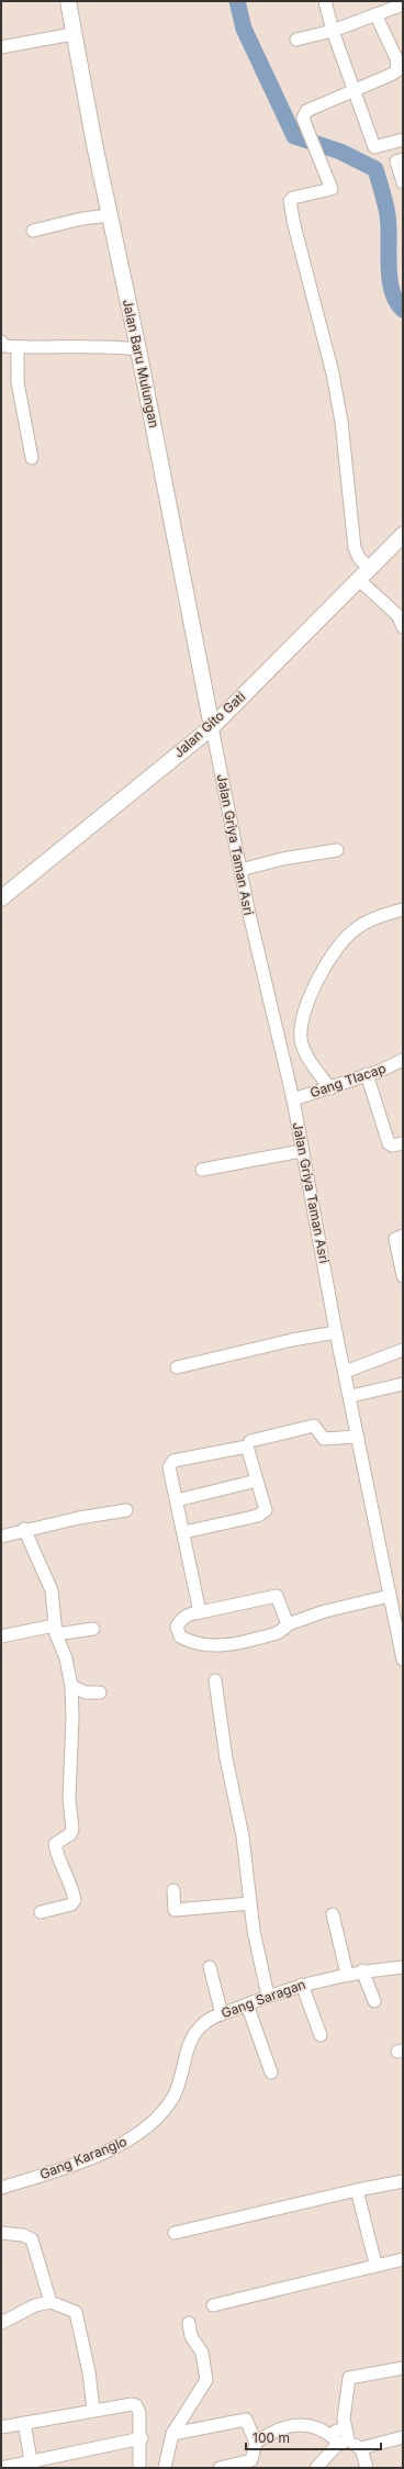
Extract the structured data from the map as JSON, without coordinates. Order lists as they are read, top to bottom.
{
  "streets": {
    "main road": ["Jalan Baru Mulungan", "Jalan Gito Gati"],
    "street": [
      "Jalan Griya Taman Asri",
      "Gang Tlacap",
      "Gang Saragan",
      "Gang Karanglo"
    ]
  },
  "crossings": [
    ["Jalan Baru Mulungan", "Jalan Gito Gati"],
    ["Jalan Baru Mulungan", "Jalan Griya Taman Asri"],
    ["Jalan Gito Gati", "Jalan Griya Taman Asri"],
    ["Jalan Griya Taman Asri", "Gang Tlacap"],
    ["Gang Saragan", "Gang Karanglo"]
  ],
  "scale_bar": "100 m"
}
